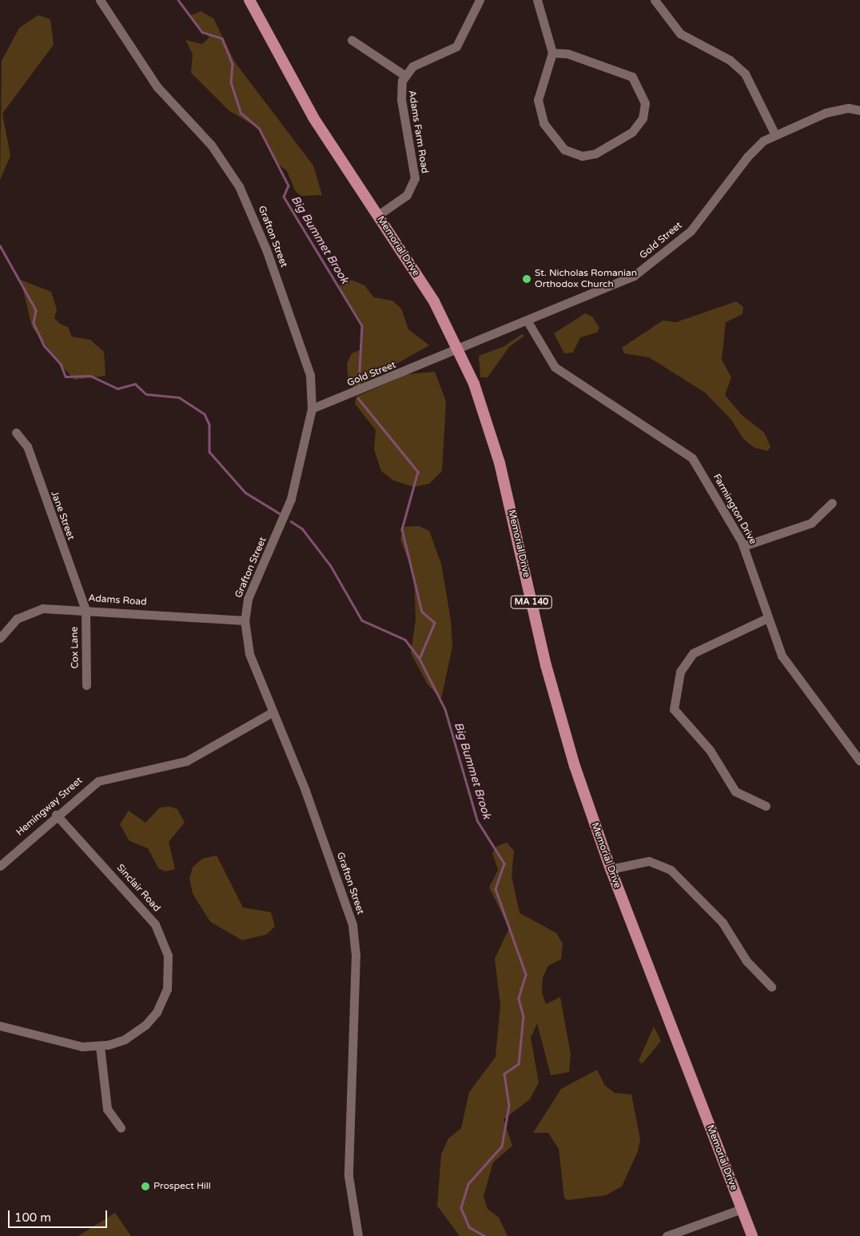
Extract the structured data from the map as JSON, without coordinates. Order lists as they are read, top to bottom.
{
  "streets": {
    "main road": ["Memorial Drive", "MA 140"],
    "street": [
      "Adams Farm Road",
      "Grafton Street",
      "Gold Street",
      "Farmington Drive",
      "Jane Street",
      "Adams Road",
      "Cox Lane",
      "Hemingway Street",
      "Sinclair Road"
    ]
  },
  "crossings": [
    ["Adams Farm Road", "Memorial Drive"],
    ["Grafton Street", "Gold Street"],
    ["Grafton Street", "Adams Road"],
    ["Grafton Street", "Hemingway Street"],
    ["Gold Street", "Memorial Drive"],
    ["Gold Street", "Farmington Drive"],
    ["Jane Street", "Adams Road"],
    ["Jane Street", "Cox Lane"],
    ["Adams Road", "Cox Lane"],
    ["Hemingway Street", "Sinclair Road"]
  ],
  "water": ["Big Bummet Brook"],
  "places": ["St. Nicholas Romanian Orthodox Church", "Prospect Hill"],
  "scale_bar": "100 m"
}
